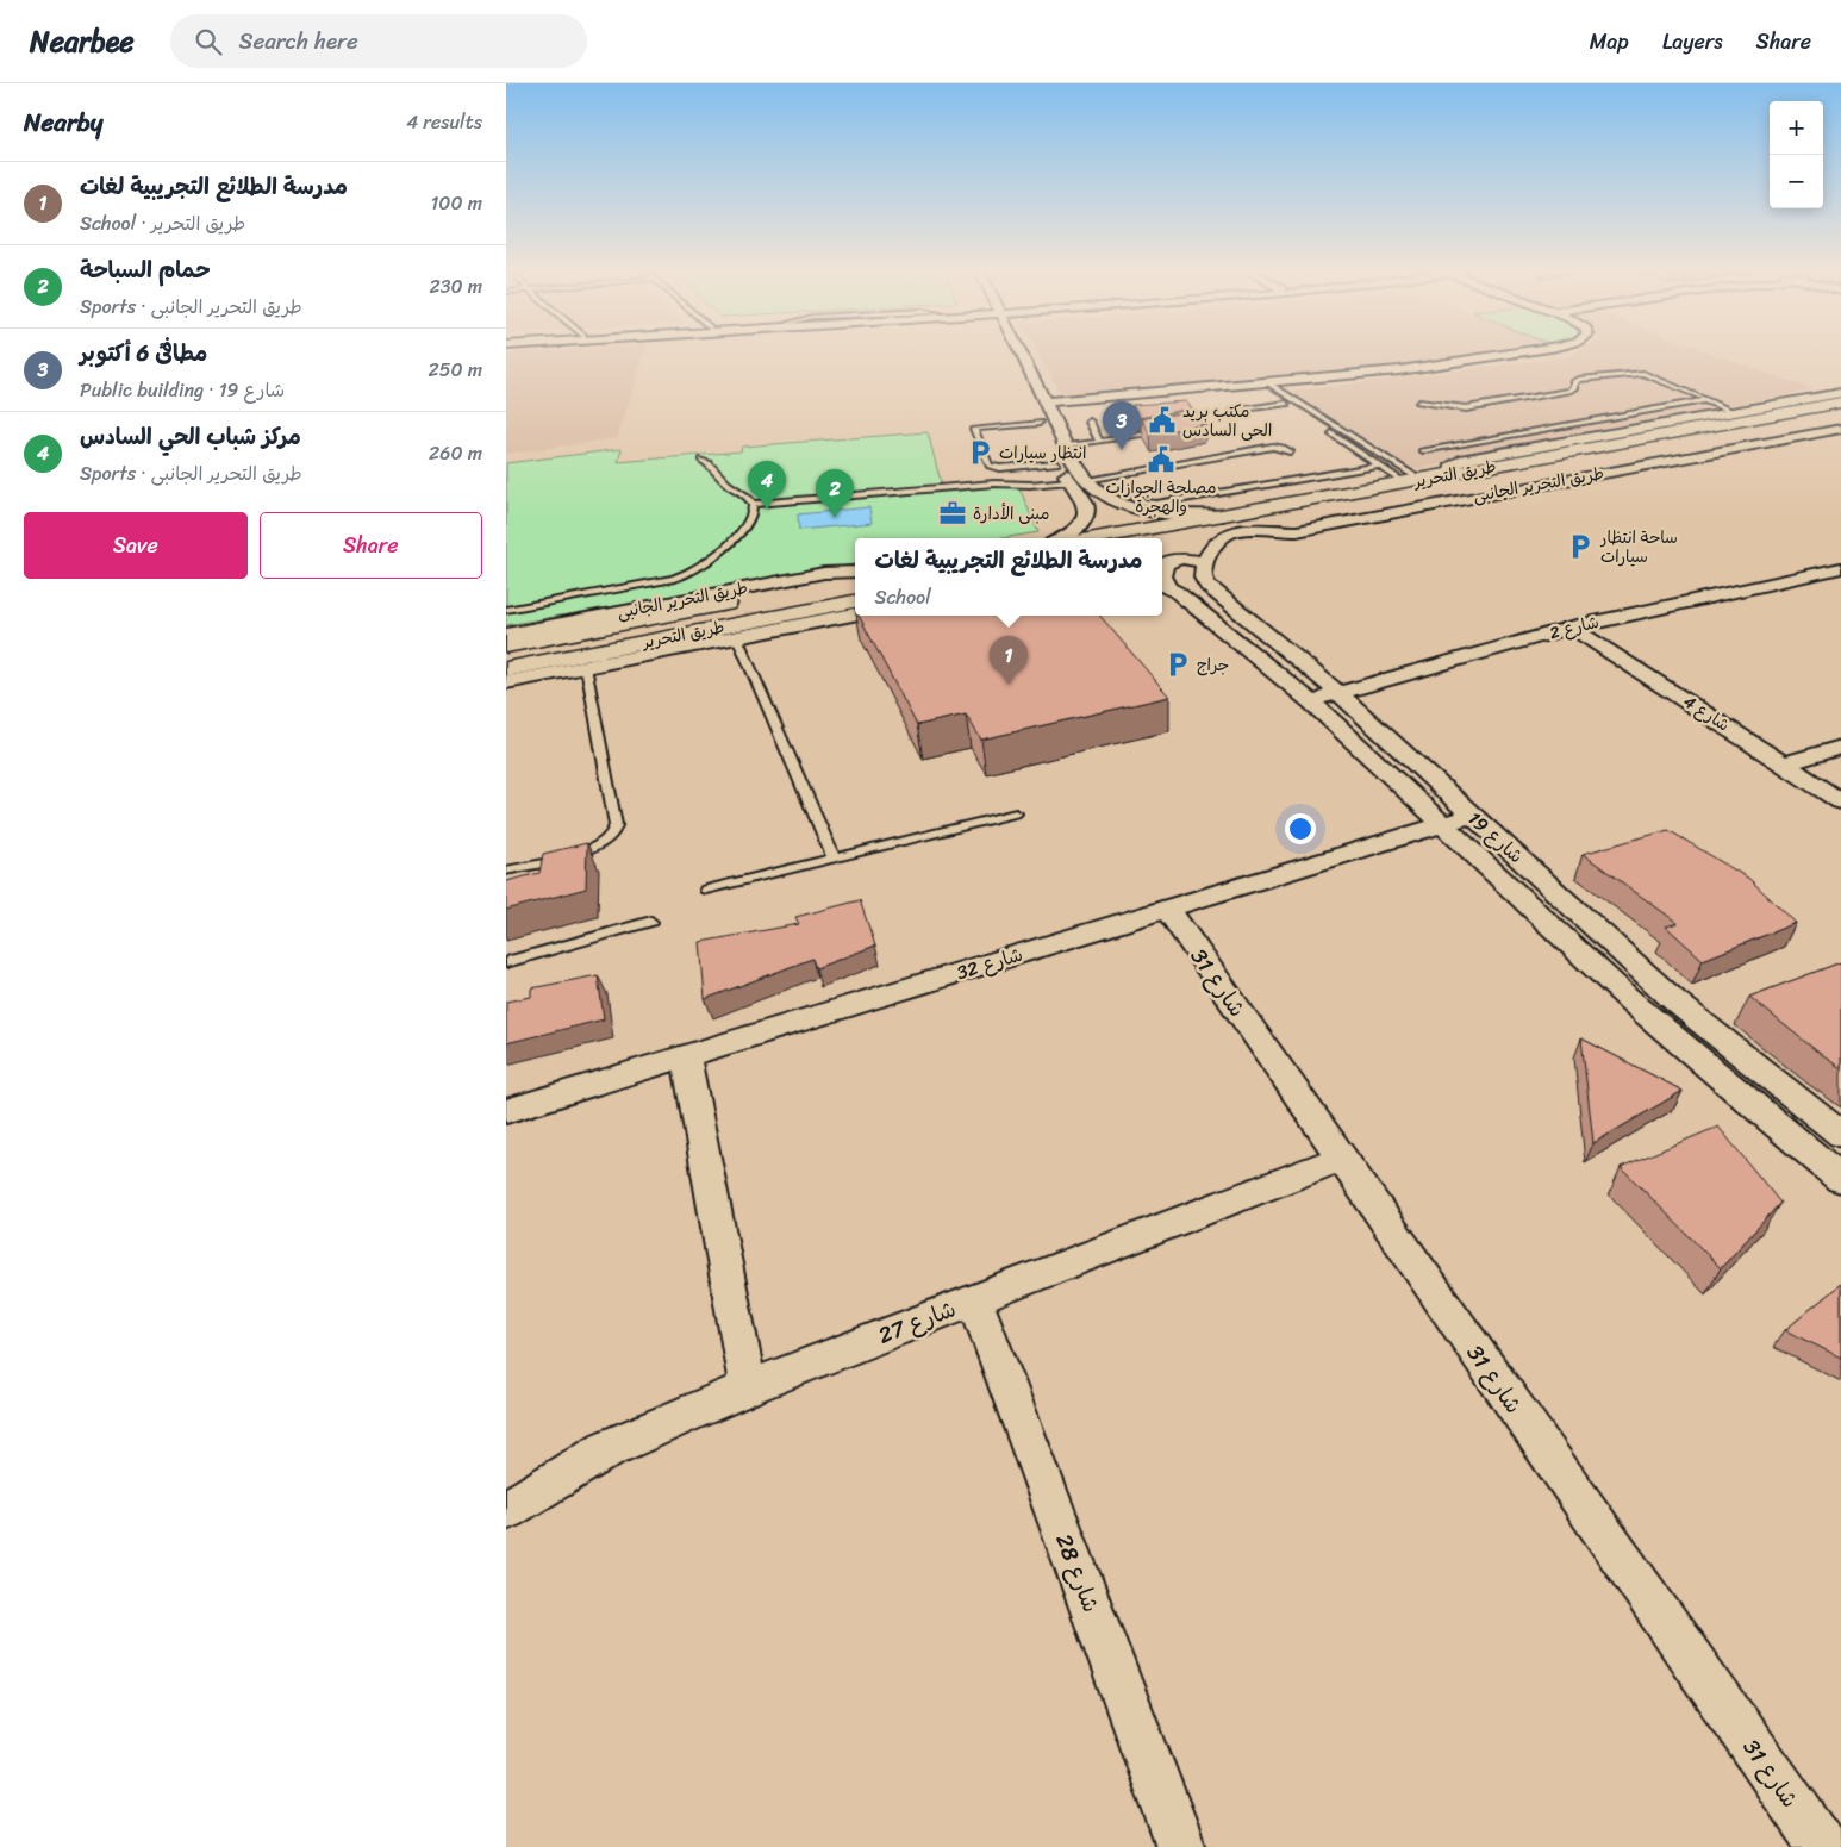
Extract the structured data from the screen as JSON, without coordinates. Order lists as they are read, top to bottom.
{
  "streets": {
    "street": [
      "طريق التحرير",
      "طريق التحرير الجانبى",
      "شارع 2",
      "شارع 4",
      "شارع 19",
      "شارع 32",
      "شارع 31",
      "شارع 27",
      "شارع 28"
    ]
  },
  "crossings": [
    ["طريق التحرير", "طريق التحرير الجانبى"],
    ["شارع 2", "شارع 4"],
    ["شارع 2", "شارع 19"],
    ["شارع 19", "شارع 32"],
    ["شارع 32", "شارع 31"],
    ["شارع 31", "شارع 27"],
    ["شارع 27", "شارع 28"]
  ],
  "places": {
    "public building": ["مكتب بريد الحى السادس", "مصلحة الجوازات والهجرة"],
    "parking": ["انتظار سيارات", "ساحة انتظار سيارات", "جراج"],
    "office": ["مبنى الأدارة"]
  },
  "page": {
    "header": "Nearbee",
    "search": "Search here",
    "nav": ["Map", "Layers", "Share"],
    "heading": ["Nearby", "4 results"],
    "map_buttons": ["+", "−"],
    "list": [
      {
        "mark": "1",
        "name": "مدرسة الطلائع التجريبية لغات",
        "note": "School · طريق التحرير",
        "value": "100 m"
      },
      {
        "mark": "2",
        "name": "حمام السباحة",
        "note": "Sports · طريق التحرير الجانبى",
        "value": "230 m"
      },
      {
        "mark": "3",
        "name": "مطافئ 6 أكتوبر",
        "note": "Public building · شارع 19",
        "value": "250 m"
      },
      {
        "mark": "4",
        "name": "مركز شباب الحي السادس",
        "note": "Sports · طريق التحرير الجانبى",
        "value": "260 m"
      }
    ],
    "pins": [
      "3",
      "4",
      "2",
      "1"
    ],
    "buttons": ["Save", "Share"],
    "popup": ["مدرسة الطلائع التجريبية لغات", "School"]
  }
}
